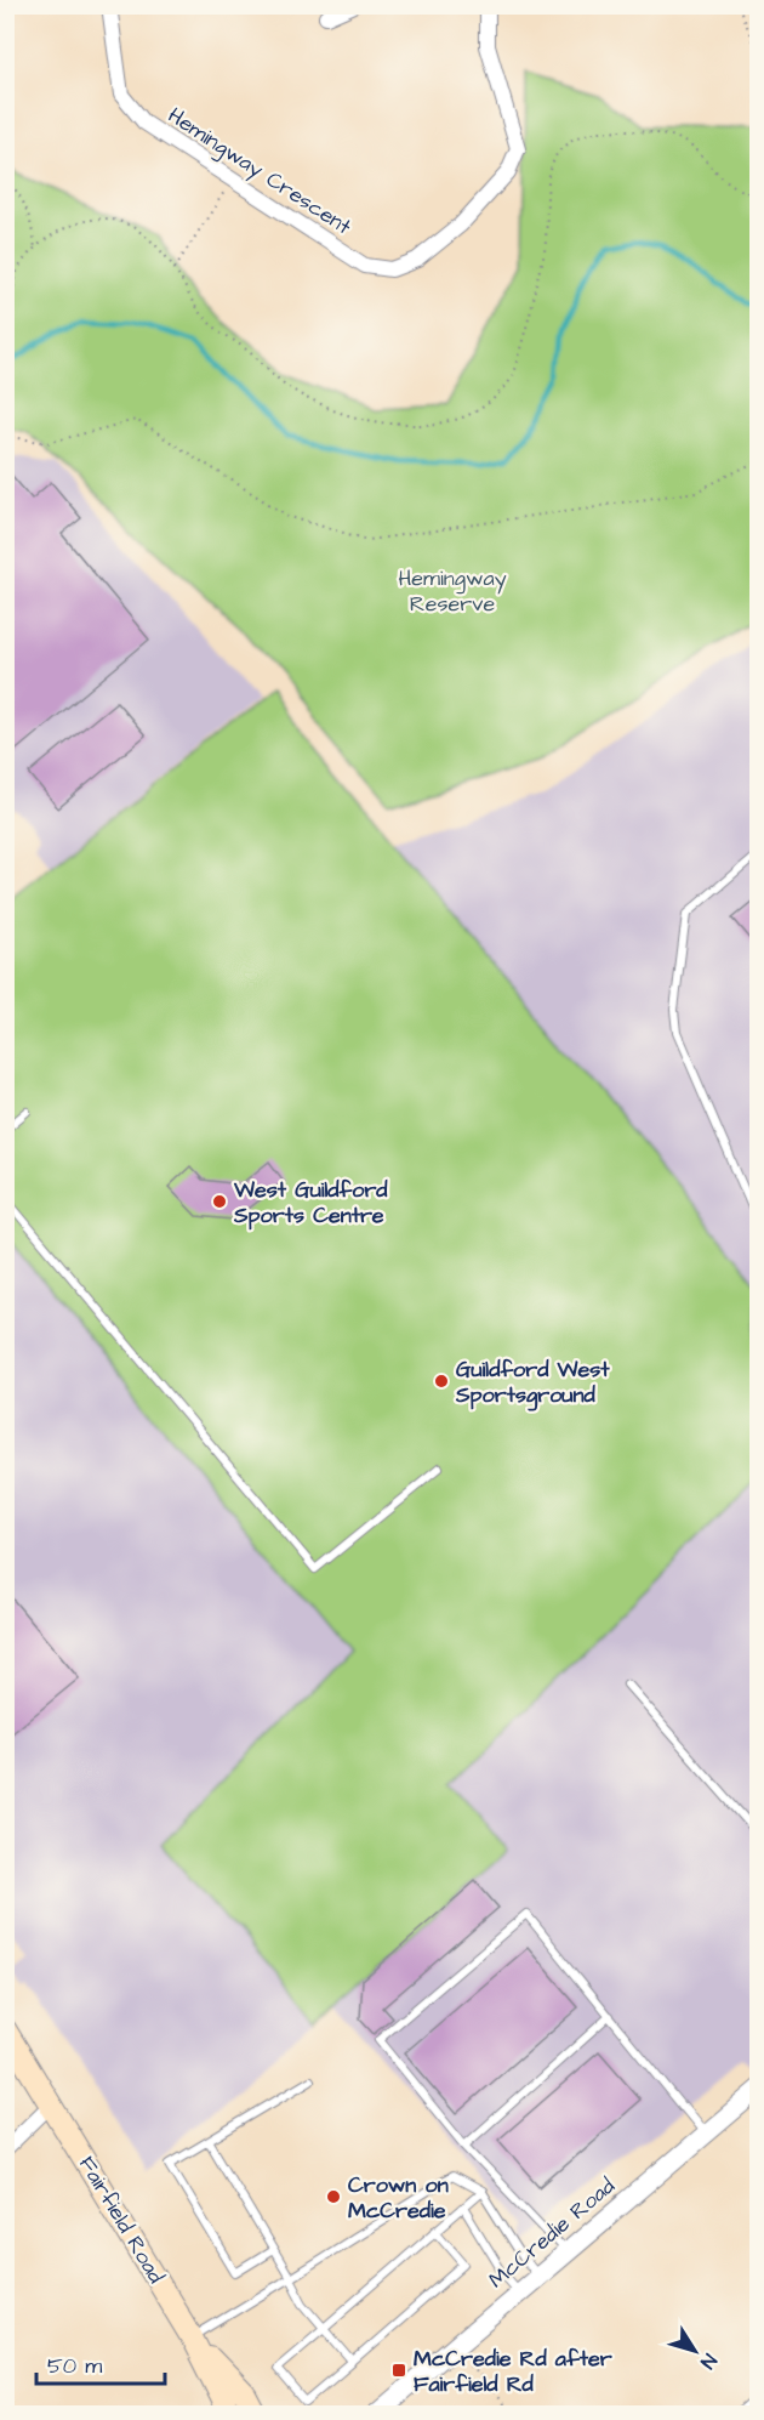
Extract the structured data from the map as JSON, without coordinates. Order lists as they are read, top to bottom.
{
  "streets": {
    "main road": ["Fairfield Road"],
    "street": ["Hemingway Crescent", "McCredie Road"]
  },
  "parks": ["Hemingway Reserve"],
  "places": {
    "other": ["West Guildford Sports Centre", "Guildford West Sportsground", "Crown on McCredie"],
    "transit": ["McCredie Rd after Fairfield Rd"]
  },
  "scale_bar": "50 m",
  "north": "bottom right"
}
